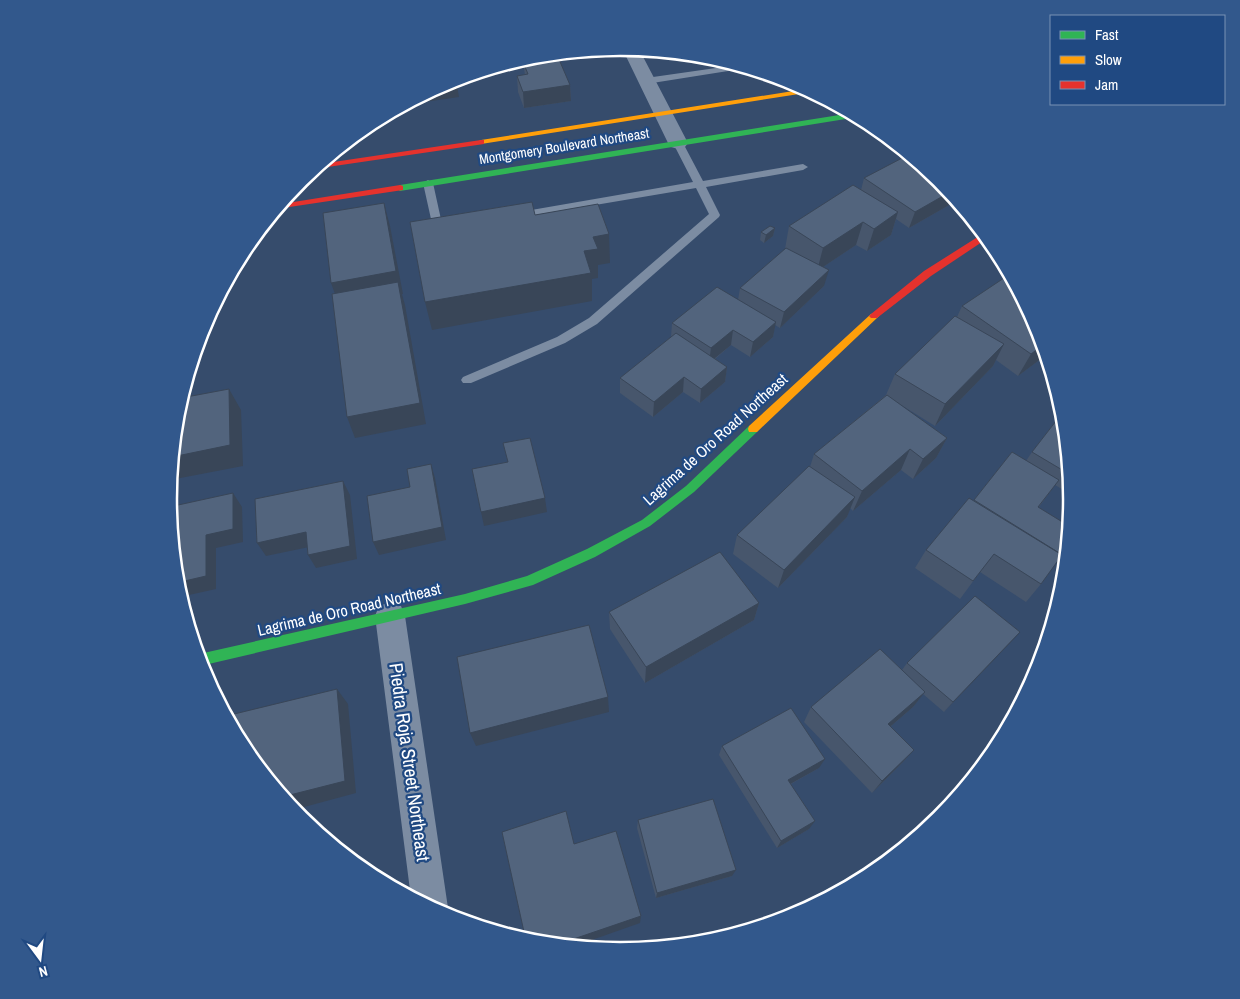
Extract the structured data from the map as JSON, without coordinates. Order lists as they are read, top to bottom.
{
  "streets": {
    "main road": ["Montgomery Boulevard Northeast", "Lagrima de Oro Road Northeast"],
    "street": ["Piedra Roja Street Northeast"]
  },
  "crossings": [
    ["Lagrima de Oro Road Northeast", "Piedra Roja Street Northeast"]
  ],
  "legend": ["Fast", "Slow", "Jam"],
  "north": "bottom"
}
